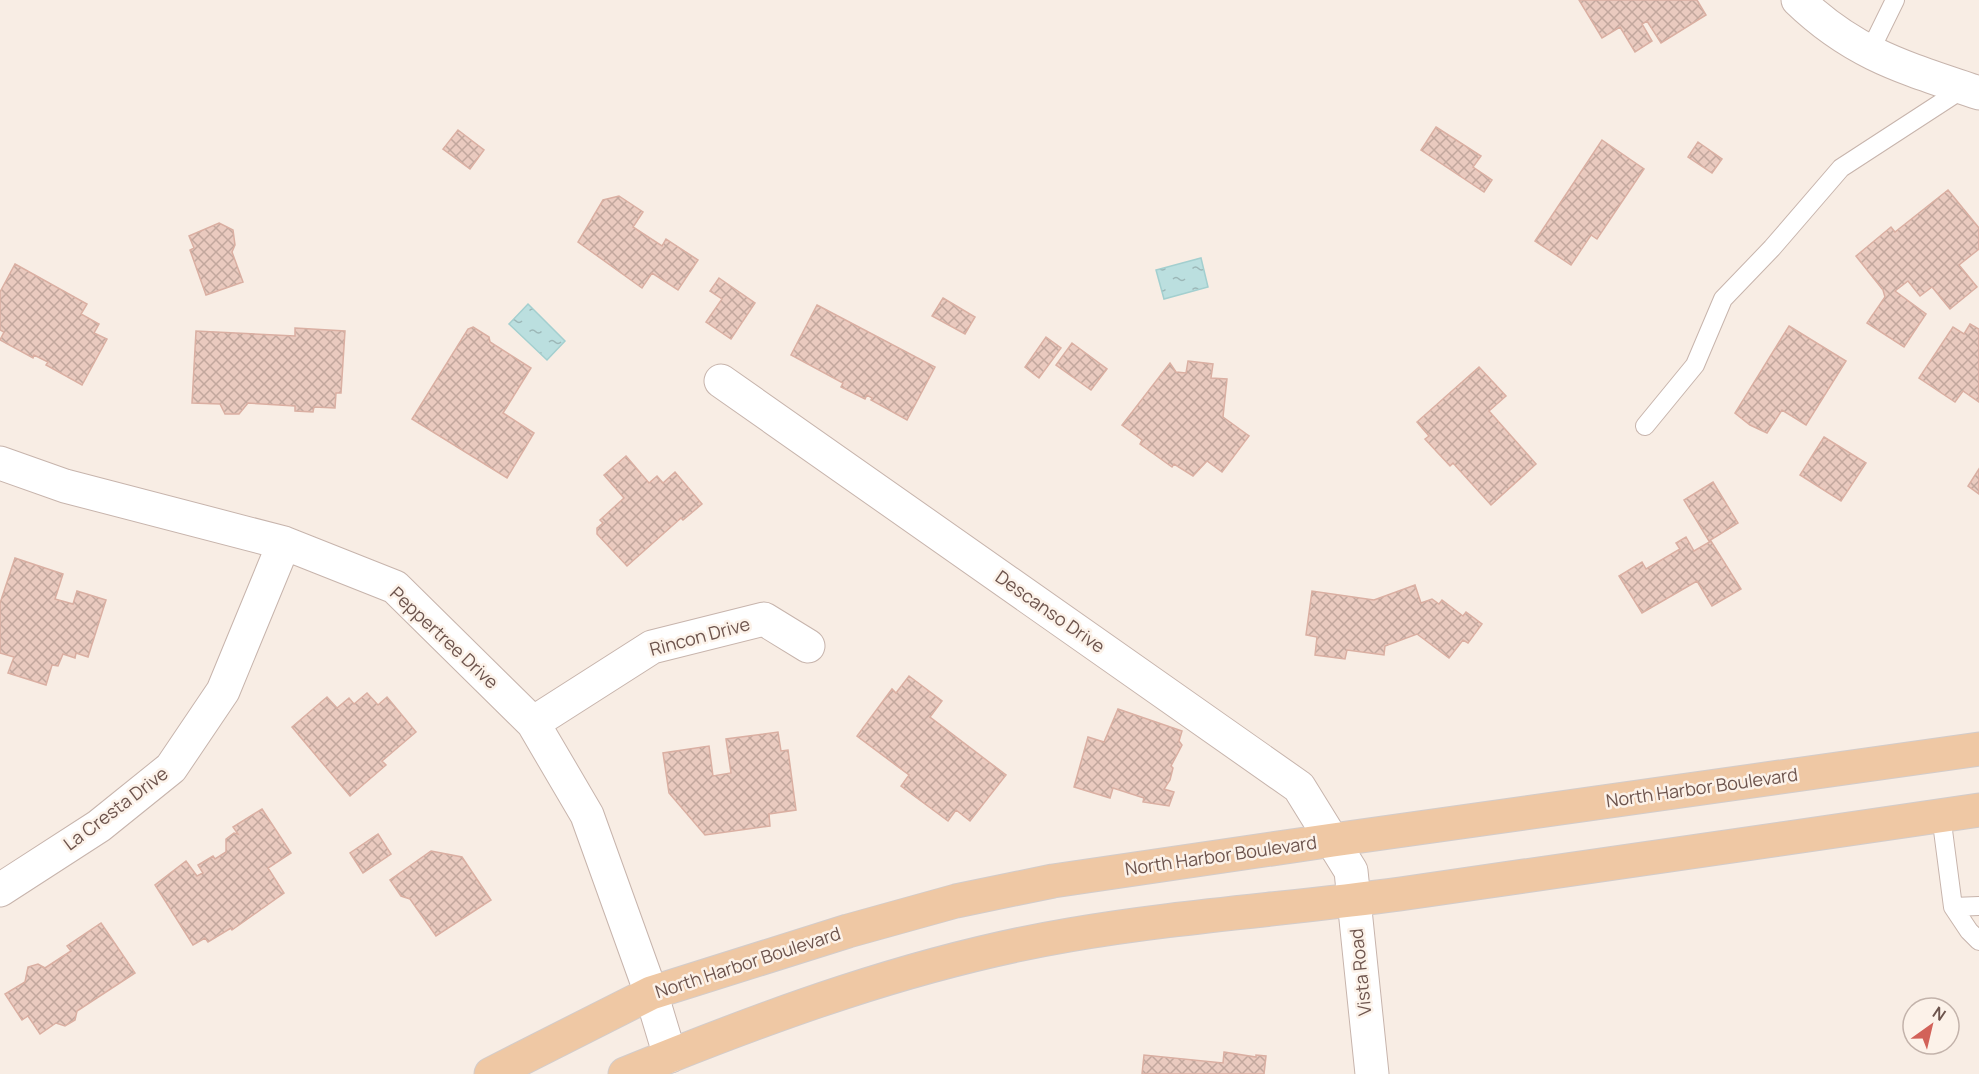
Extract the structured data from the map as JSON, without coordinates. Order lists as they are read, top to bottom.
{
  "streets": {
    "main road": ["North Harbor Boulevard"],
    "street": [
      "Descanso Drive",
      "Rincon Drive",
      "Peppertree Drive",
      "La Cresta Drive",
      "Vista Road"
    ]
  },
  "crossings": [
    ["Descanso Drive", "North Harbor Boulevard"],
    ["Descanso Drive", "Vista Road"],
    ["Rincon Drive", "Peppertree Drive"],
    ["Peppertree Drive", "North Harbor Boulevard"],
    ["Peppertree Drive", "La Cresta Drive"]
  ],
  "north": "top right"
}
